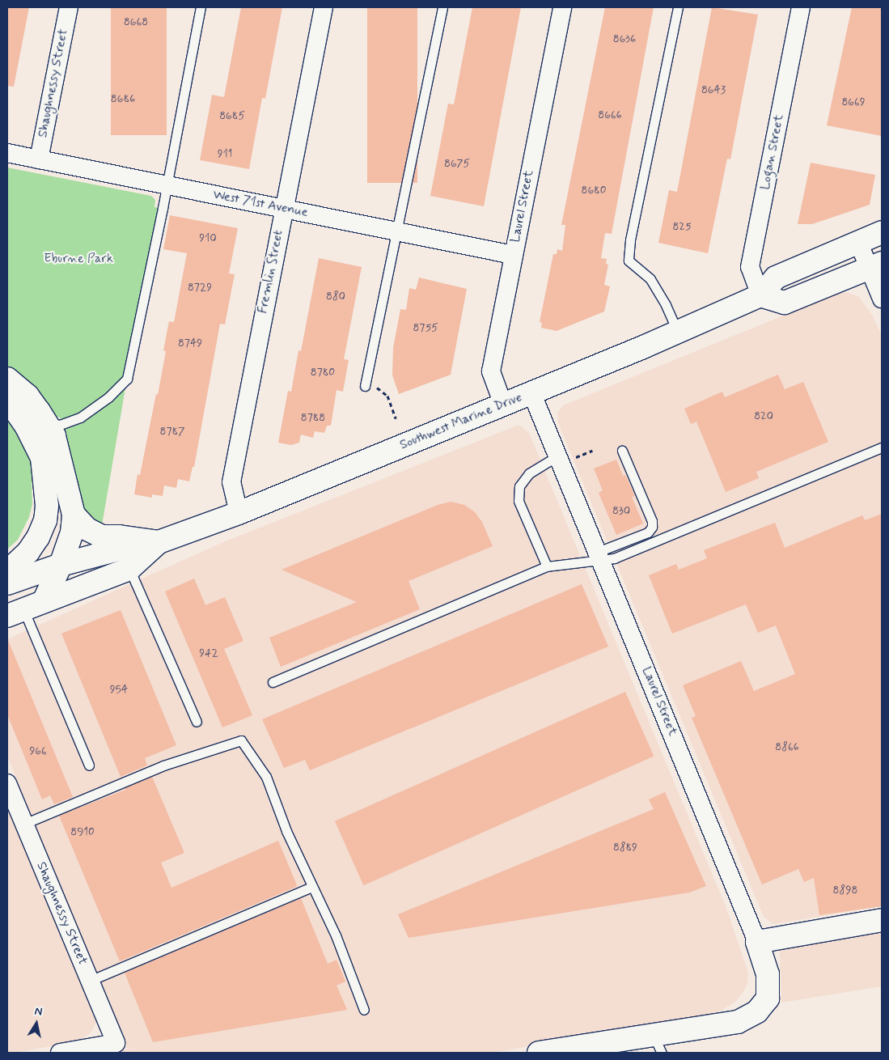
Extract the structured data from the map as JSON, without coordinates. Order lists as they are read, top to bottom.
{
  "streets": {
    "main road": ["Laurel Street", "Southwest Marine Drive"],
    "street": [
      "Shaughnessy Street",
      "Logan Street",
      "West 71st Avenue",
      "Fremlin Street"
    ]
  },
  "crossings": [
    ["Shaughnessy Street", "West 71st Avenue"],
    ["Logan Street", "Southwest Marine Drive"],
    ["West 71st Avenue", "Laurel Street"],
    ["West 71st Avenue", "Fremlin Street"],
    ["Laurel Street", "Southwest Marine Drive"],
    ["Fremlin Street", "Southwest Marine Drive"]
  ],
  "parks": ["Eburne Park"],
  "house_numbers": [
    "8668",
    "8636",
    "8643",
    "8686",
    "8669",
    "8666",
    "8685",
    "911",
    "8675",
    "8680",
    "825",
    "910",
    "8729",
    "880",
    "8755",
    "8749",
    "8780",
    "820",
    "8788",
    "8787",
    "830",
    "942",
    "954",
    "8866",
    "966",
    "8910",
    "8889",
    "8898"
  ],
  "north": "top"
}
